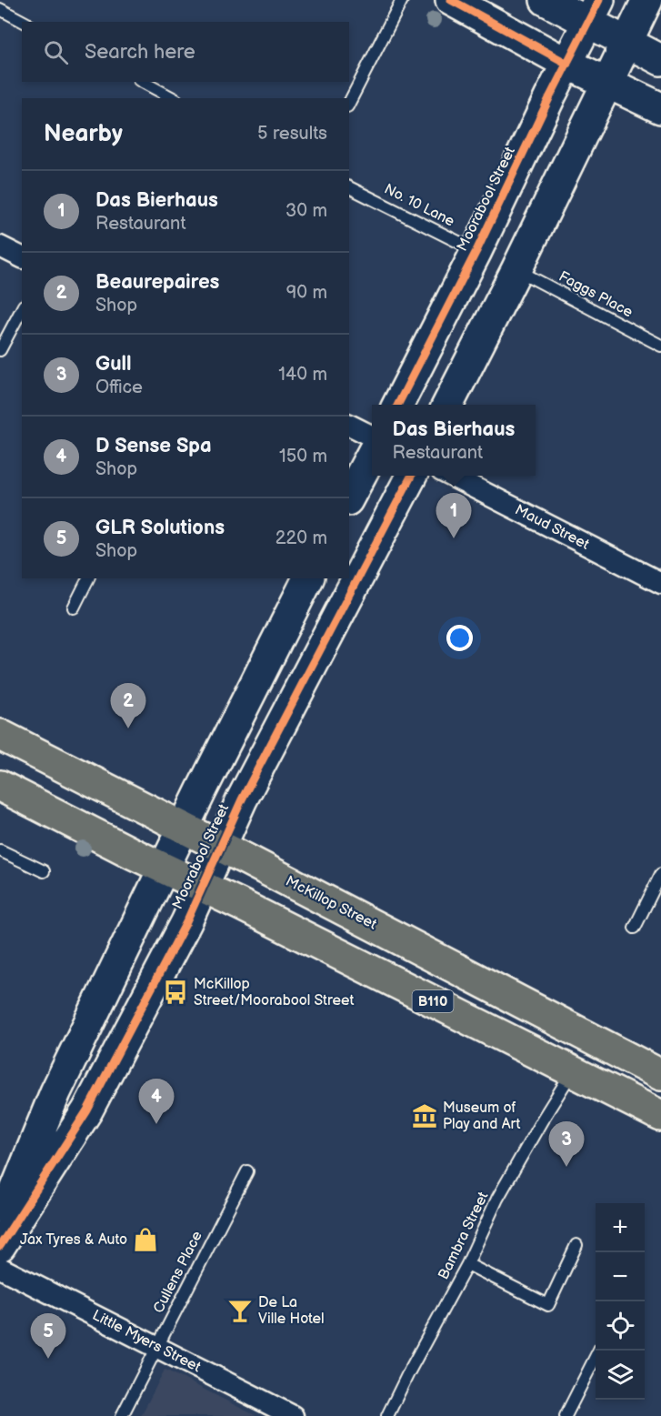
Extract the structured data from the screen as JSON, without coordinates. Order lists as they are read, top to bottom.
{
  "streets": {
    "highway": ["McKillop Street", "B110"],
    "street": ["Moorabool Street", "Maud Street", "Little Myers Street"],
    "lane": [
      "No. 10 Lane",
      "Faggs Place",
      "Bambra Street",
      "Cullens Place"
    ]
  },
  "crossings": [
    ["Moorabool Street", "No. 10 Lane"],
    ["Moorabool Street", "McKillop Street"],
    ["Moorabool Street", "B110"],
    ["B110", "Bambra Street"],
    ["Cullens Place", "Little Myers Street"]
  ],
  "places": {
    "bus stop": ["McKillop Street/Moorabool Street"],
    "museum": ["Museum of Play and Art"],
    "shop": ["Jax Tyres & Auto"],
    "bar": ["De La Ville Hotel"]
  },
  "page": {
    "search": "Search here",
    "heading": ["Nearby", "5 results"],
    "list": [
      {
        "mark": "1",
        "name": "Das Bierhaus",
        "note": "Restaurant",
        "value": "30 m"
      },
      {
        "mark": "2",
        "name": "Beaurepaires",
        "note": "Shop",
        "value": "90 m"
      },
      {
        "mark": "3",
        "name": "Gull",
        "note": "Office",
        "value": "140 m"
      },
      {
        "mark": "4",
        "name": "D Sense Spa",
        "note": "Shop",
        "value": "150 m"
      },
      {
        "mark": "5",
        "name": "GLR Solutions",
        "note": "Shop",
        "value": "220 m"
      }
    ],
    "popup": ["Das Bierhaus", "Restaurant"],
    "pins": [
      "1",
      "2",
      "4",
      "3",
      "5"
    ],
    "map_buttons": ["+", "−"]
  }
}
